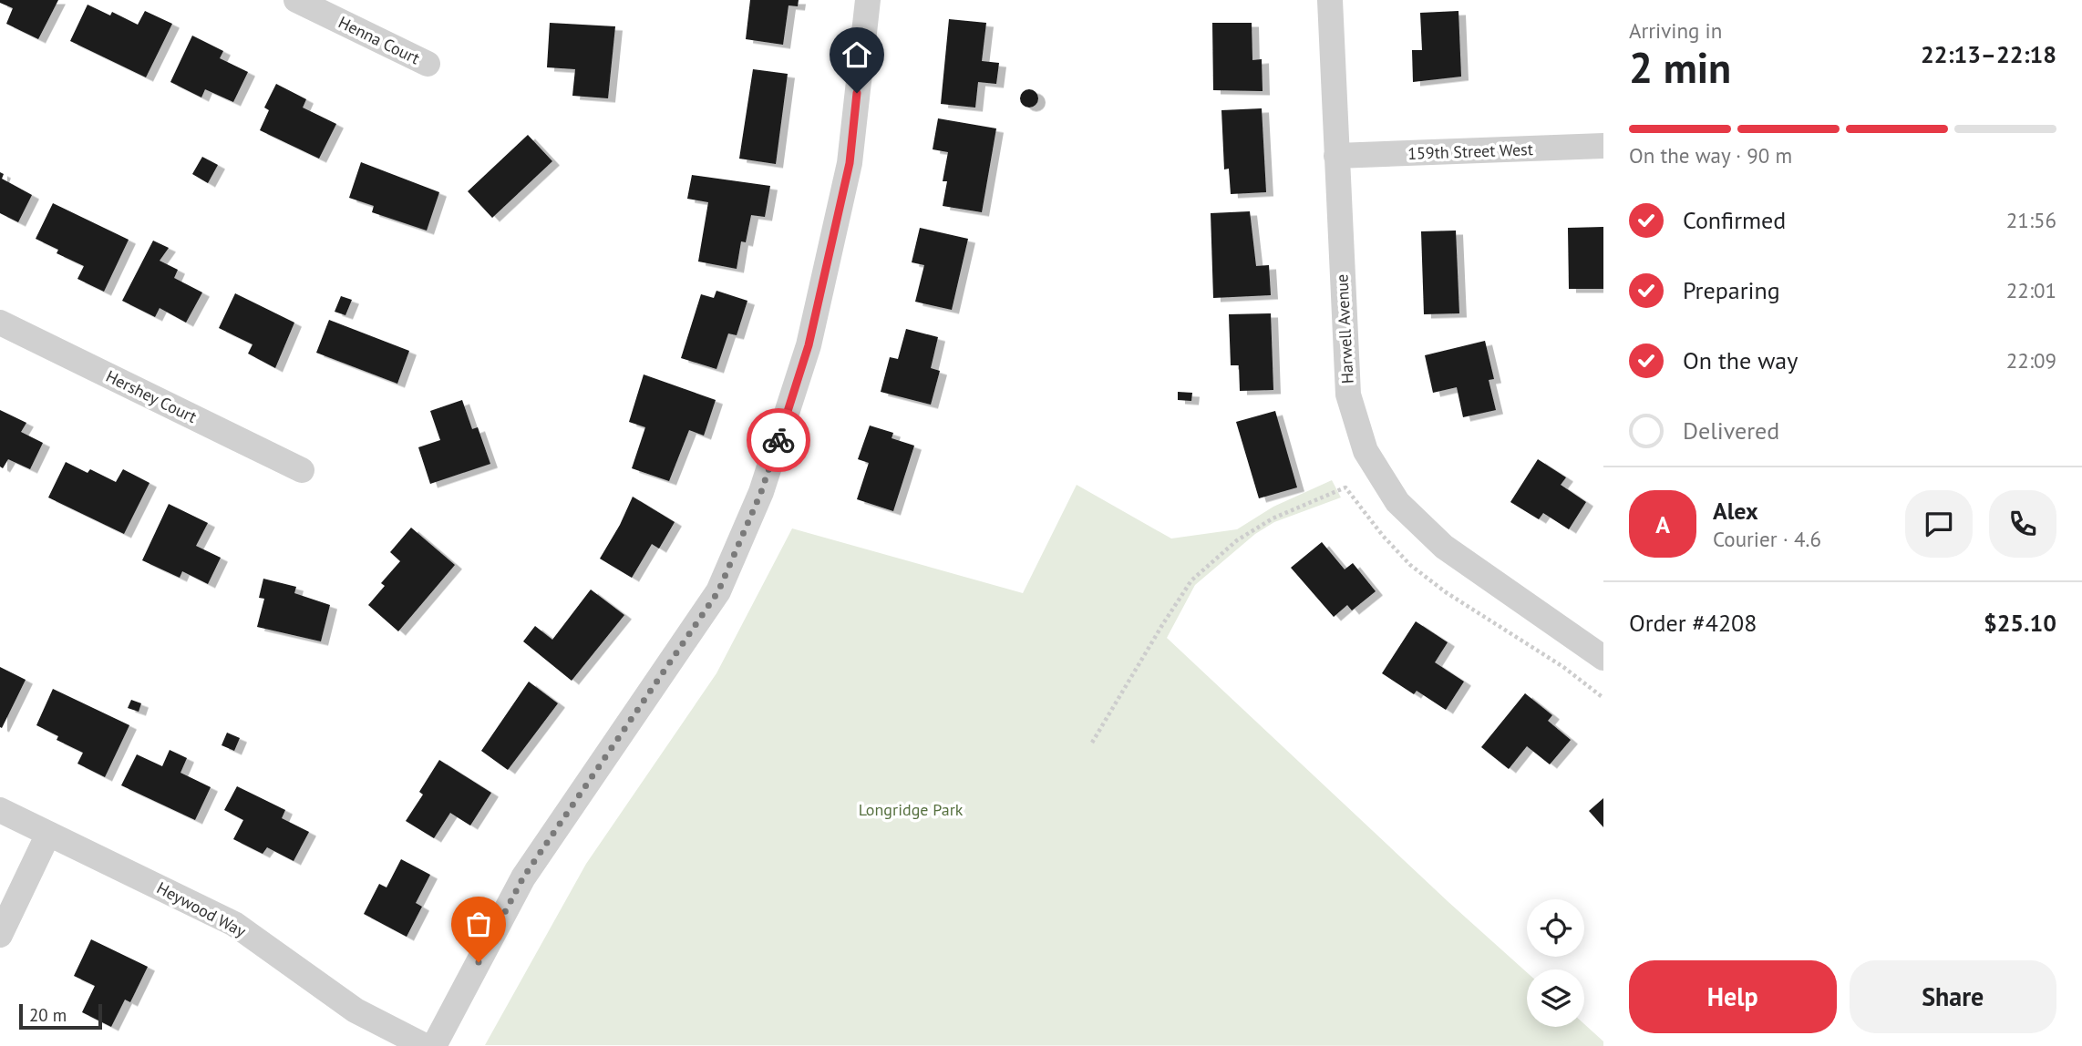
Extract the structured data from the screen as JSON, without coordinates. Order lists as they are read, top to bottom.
{
  "streets": {
    "street": [
      "Henna Court",
      "159th Street West",
      "Harwell Avenue",
      "Hershey Court",
      "Heywood Way"
    ]
  },
  "crossings": [
    ["159th Street West", "Harwell Avenue"]
  ],
  "parks": ["Longridge Park"],
  "scale_bar": "20 m",
  "page": {
    "heading": ["2 min", "Arriving in", "22:13–22:18"],
    "panel": [
      "Alex",
      "Courier · 4.6",
      "Order #4208",
      "$25.10"
    ],
    "bar": "On the way · 90 m",
    "list": [
      ["Confirmed", "21:56"],
      ["Preparing", "22:01"],
      ["On the way", "22:09"],
      "Delivered"
    ],
    "round": "A",
    "buttons": ["Help", "Share"],
    "scale": "20 m"
  }
}
